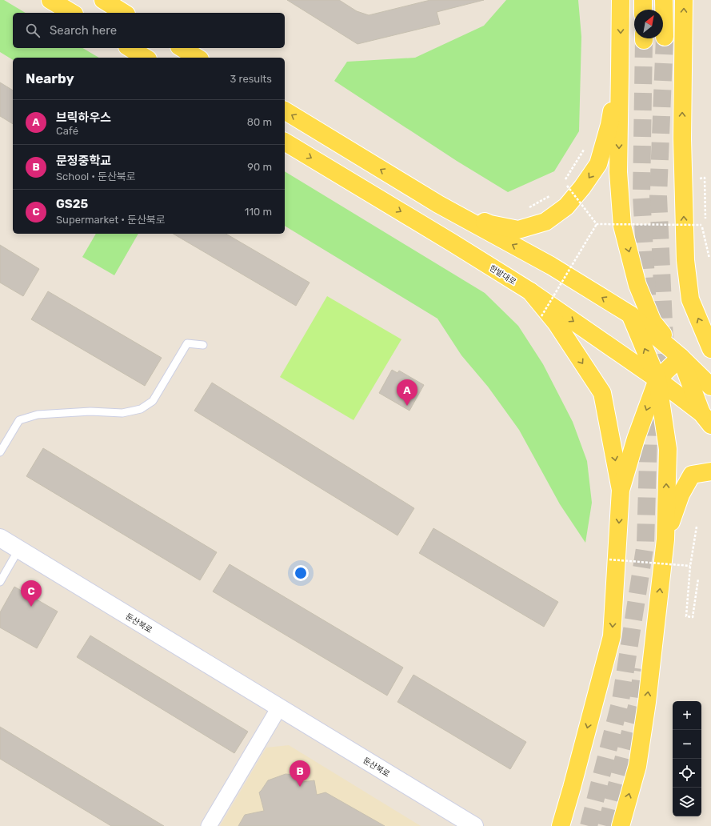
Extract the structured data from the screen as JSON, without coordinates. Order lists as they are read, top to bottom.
{
  "streets": {
    "main road": ["한밭대로", "둔산북로"]
  },
  "north": "top right",
  "page": {
    "search": "Search here",
    "heading": ["Nearby", "3 results"],
    "list": [
      {
        "mark": "A",
        "name": "브릭하우스",
        "note": "Café",
        "value": "80 m"
      },
      {
        "mark": "B",
        "name": "문정중학교",
        "note": "School · 둔산북로",
        "value": "90 m"
      },
      {
        "mark": "C",
        "name": "GS25",
        "note": "Supermarket · 둔산북로",
        "value": "110 m"
      }
    ],
    "pins": ["A", "C", "B"],
    "map_buttons": ["+", "−"]
  }
}
